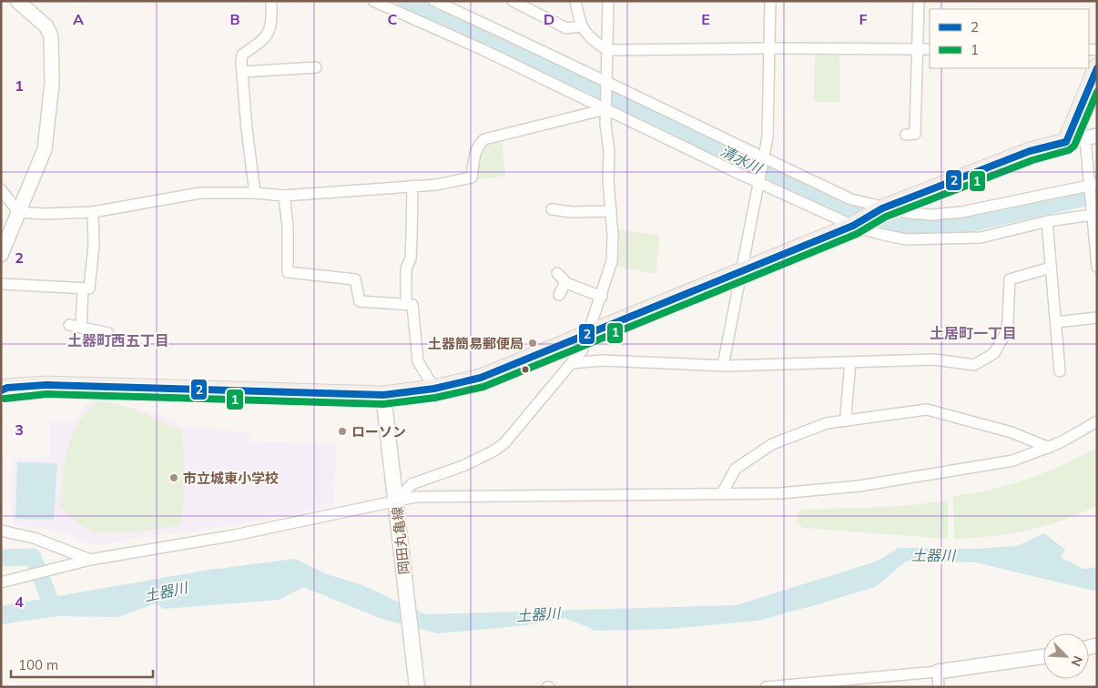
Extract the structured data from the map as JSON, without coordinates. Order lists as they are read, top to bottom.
{
  "streets": {
    "main road": ["岡田丸亀線"]
  },
  "districts": ["土居町一丁目", "土器町西五丁目"],
  "water": ["清水川", "土器川"],
  "places": ["土器簡易郵便局", "ローソン", "市立城東小学校"],
  "lines": ["transit line 2", "transit line 1"],
  "legend": ["2", "1"],
  "scale_bar": "100 m",
  "north": "bottom right",
  "grid": {
    "columns": [
      "A",
      "B",
      "C",
      "D",
      "E",
      "F"
    ],
    "rows": [
      "1",
      "2",
      "3",
      "4"
    ]
  }
}
